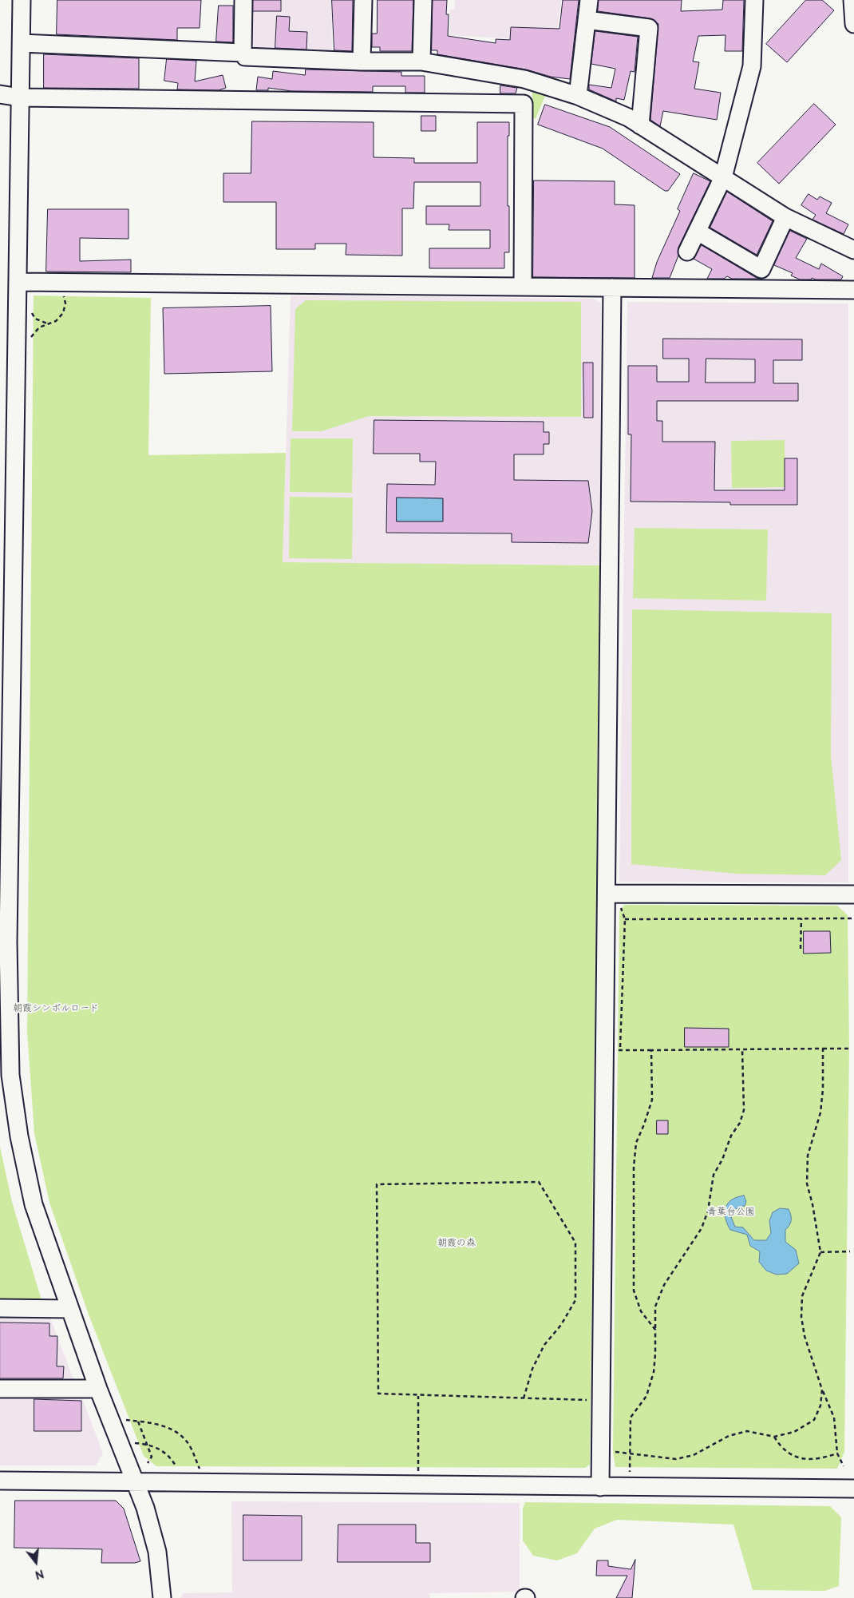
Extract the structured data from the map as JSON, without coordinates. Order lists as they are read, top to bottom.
{
  "parks": ["朝霞シンボルロード", "青葉台公園", "朝霞の森"],
  "north": "bottom"
}
